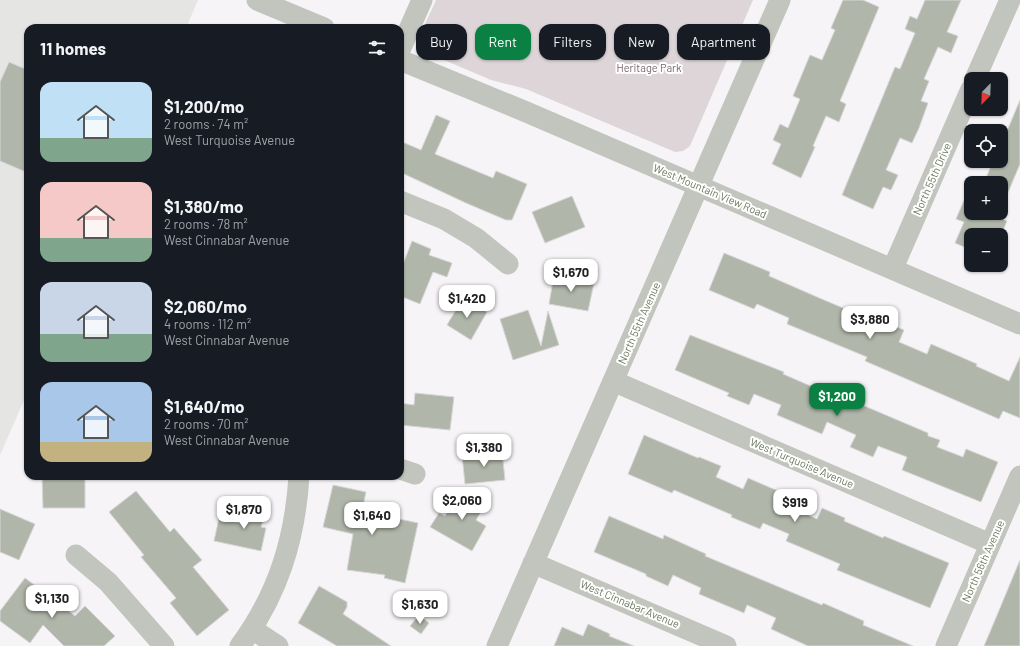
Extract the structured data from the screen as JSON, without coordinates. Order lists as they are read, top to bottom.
{
  "streets": {
    "street": [
      "North 55th Drive",
      "West Mountain View Road",
      "North 55th Avenue",
      "West Turquoise Avenue",
      "North 56th Avenue",
      "West Cinnabar Avenue"
    ]
  },
  "crossings": [
    ["North 55th Drive", "West Mountain View Road"],
    ["West Mountain View Road", "North 55th Avenue"],
    ["North 55th Avenue", "West Turquoise Avenue"],
    ["North 55th Avenue", "West Cinnabar Avenue"],
    ["West Turquoise Avenue", "North 56th Avenue"]
  ],
  "parks": ["Heritage Park"],
  "north": "bottom left",
  "page": {
    "chip": [
      "Buy",
      "Rent",
      "Filters",
      "New",
      "Apartment"
    ],
    "heading": "11 homes",
    "map_buttons": ["+", "−"],
    "list": [
      {
        "name": "$1,200/mo",
        "note": "2 rooms · 74 m² · West Turquoise Avenue"
      },
      {
        "name": "$1,380/mo",
        "note": "2 rooms · 78 m² · West Cinnabar Avenue"
      },
      {
        "name": "$2,060/mo",
        "note": "4 rooms · 112 m² · West Cinnabar Avenue"
      },
      {
        "name": "$1,640/mo",
        "note": "2 rooms · 70 m² · West Cinnabar Avenue"
      }
    ],
    "price": [
      "$1,670",
      "$1,420",
      "$3,880",
      "$1,200",
      "$1,380",
      "$2,060",
      "$919",
      "$1,870",
      "$1,640",
      "$1,130",
      "$1,630"
    ]
  }
}
